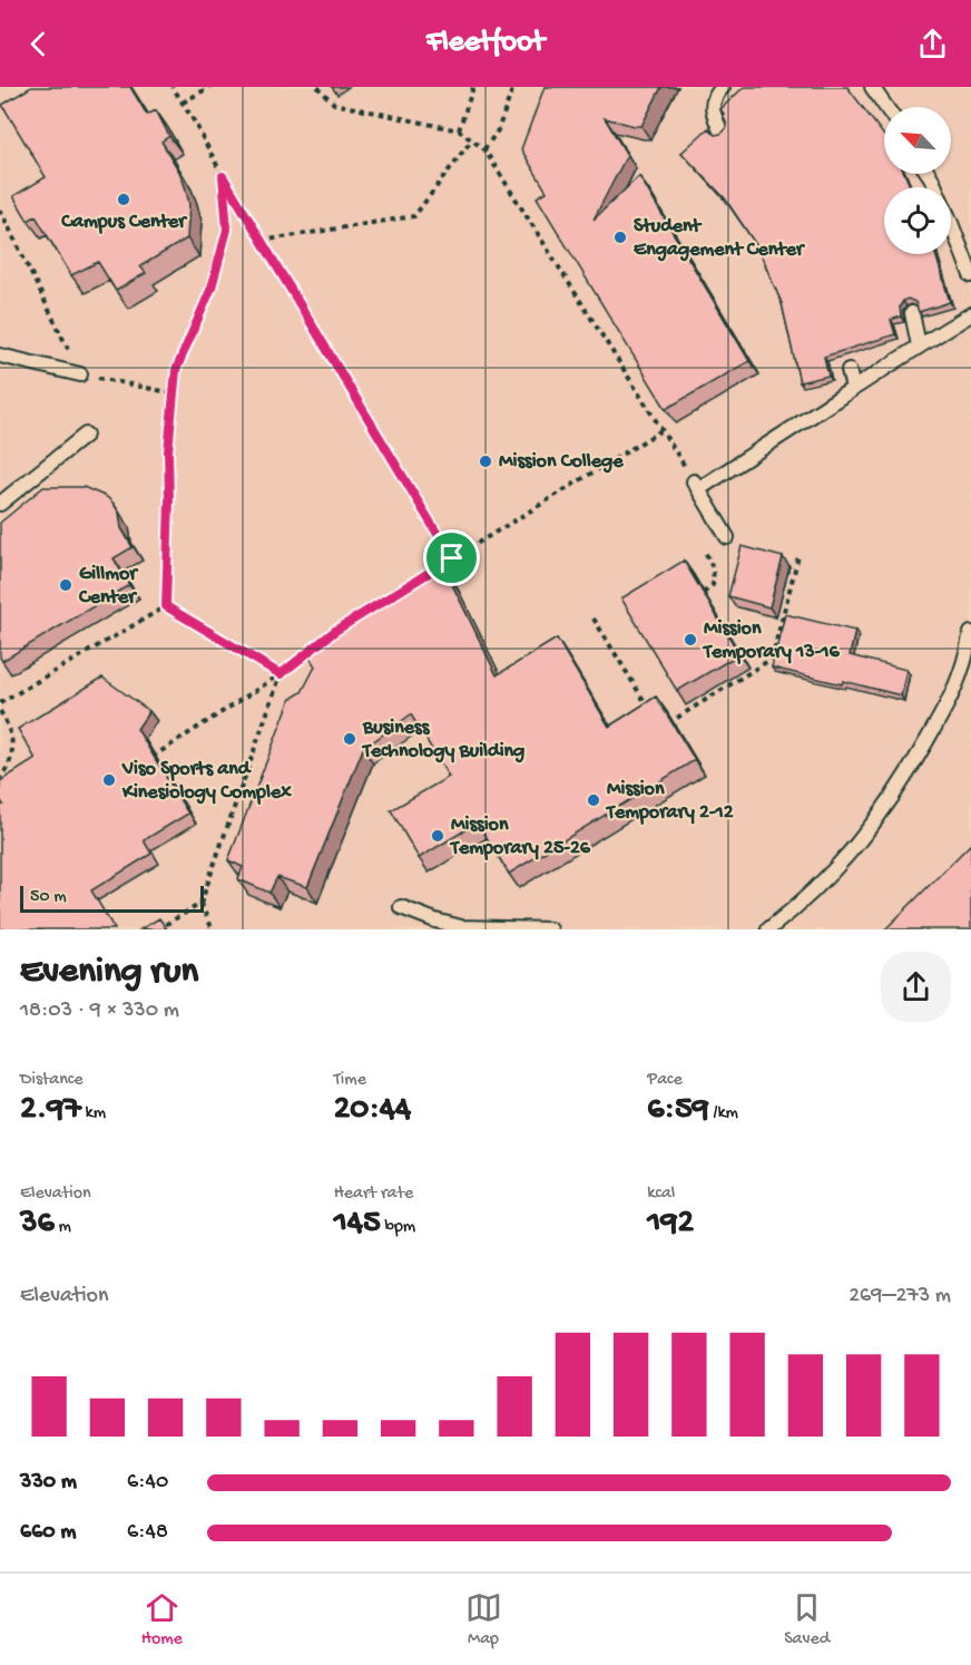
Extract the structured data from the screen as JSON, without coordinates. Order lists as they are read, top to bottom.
{
  "places": [
    "Campus Center",
    "Student Engagement Center",
    "Mission College",
    "Gillmor Center",
    "Mission Temporary 13-16",
    "Business Technology Building",
    "Viso Sports and Kinesiology Complex",
    "Mission Temporary 2-12",
    "Mission Temporary 25-26"
  ],
  "scale_bar": "50 m",
  "north": "top left",
  "page": {
    "header": "Fleetfoot",
    "scale": "50 m",
    "heading": ["Evening run", "18:03 · 9 × 330 m"],
    "stats": [
      ["Distance", "2.97 km"],
      ["Time", "20:44"],
      ["Pace", "6:59 /km"],
      ["Elevation", "36 m"],
      ["Heart rate", "145 bpm"],
      ["kcal", "192"]
    ],
    "chart": ["Elevation", "269–273 m"],
    "list": [
      {
        "name": "330 m",
        "note": "6:40"
      },
      {
        "name": "660 m",
        "note": "6:48"
      }
    ],
    "tabs": ["Home", "Map", "Saved"]
  }
}
